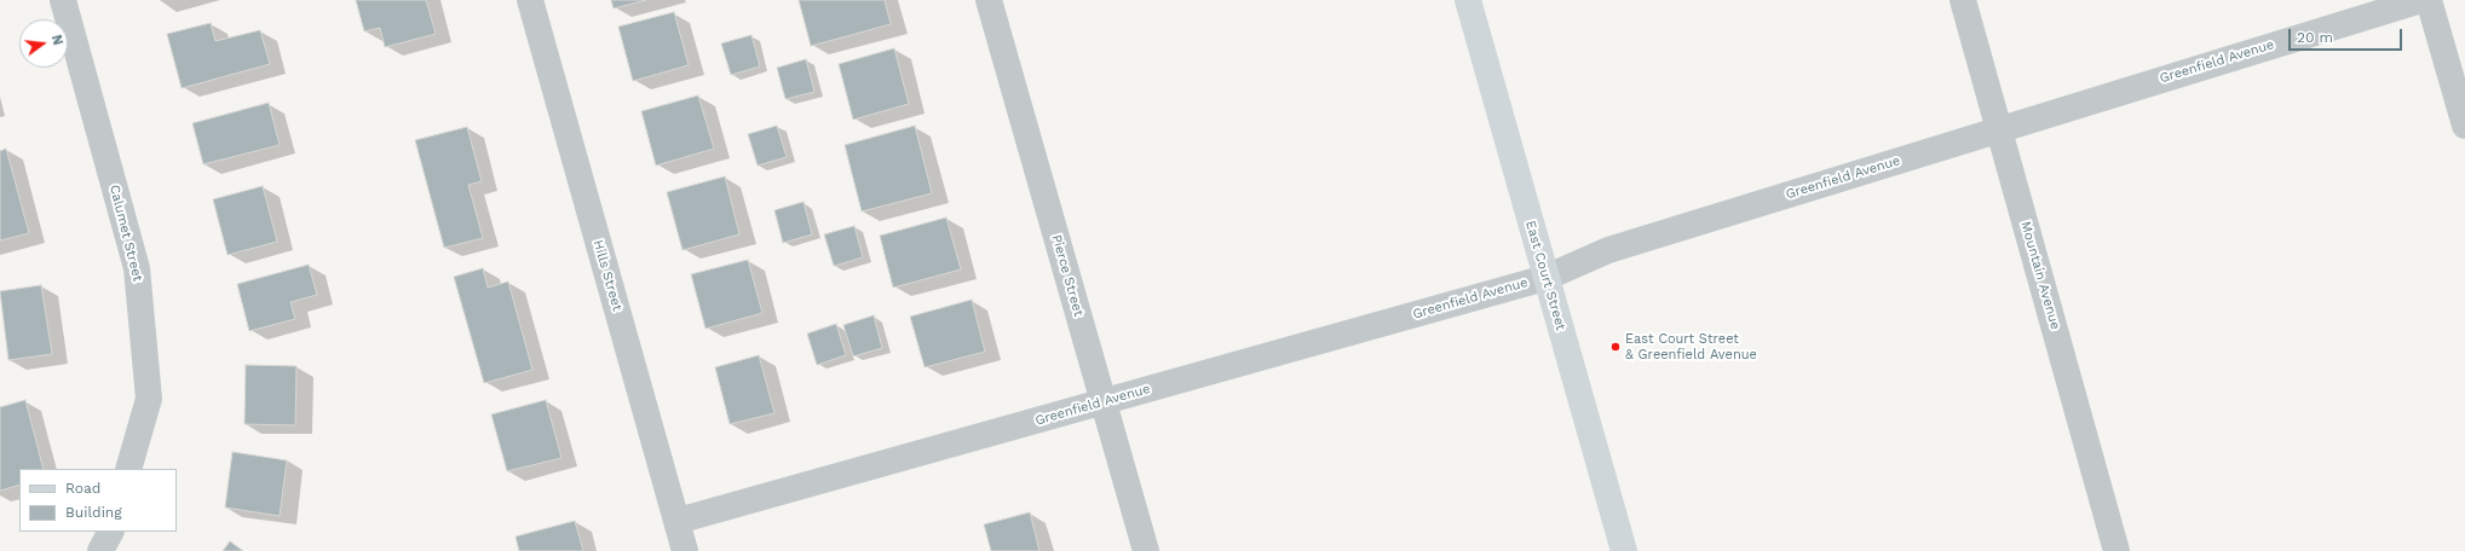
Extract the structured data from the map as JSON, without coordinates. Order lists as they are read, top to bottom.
{
  "streets": {
    "main road": ["East Court Street"],
    "street": [
      "Greenfield Avenue",
      "Calumet Street",
      "Hills Street",
      "Pierce Street",
      "Mountain Avenue"
    ]
  },
  "crossings": [
    ["Greenfield Avenue", "Hills Street"],
    ["Greenfield Avenue", "Pierce Street"],
    ["Greenfield Avenue", "East Court Street"],
    ["Greenfield Avenue", "Mountain Avenue"]
  ],
  "places": ["East Court Street & Greenfield Avenue"],
  "legend": ["Road", "Building"],
  "scale_bar": "20 m",
  "north": "right"
}
